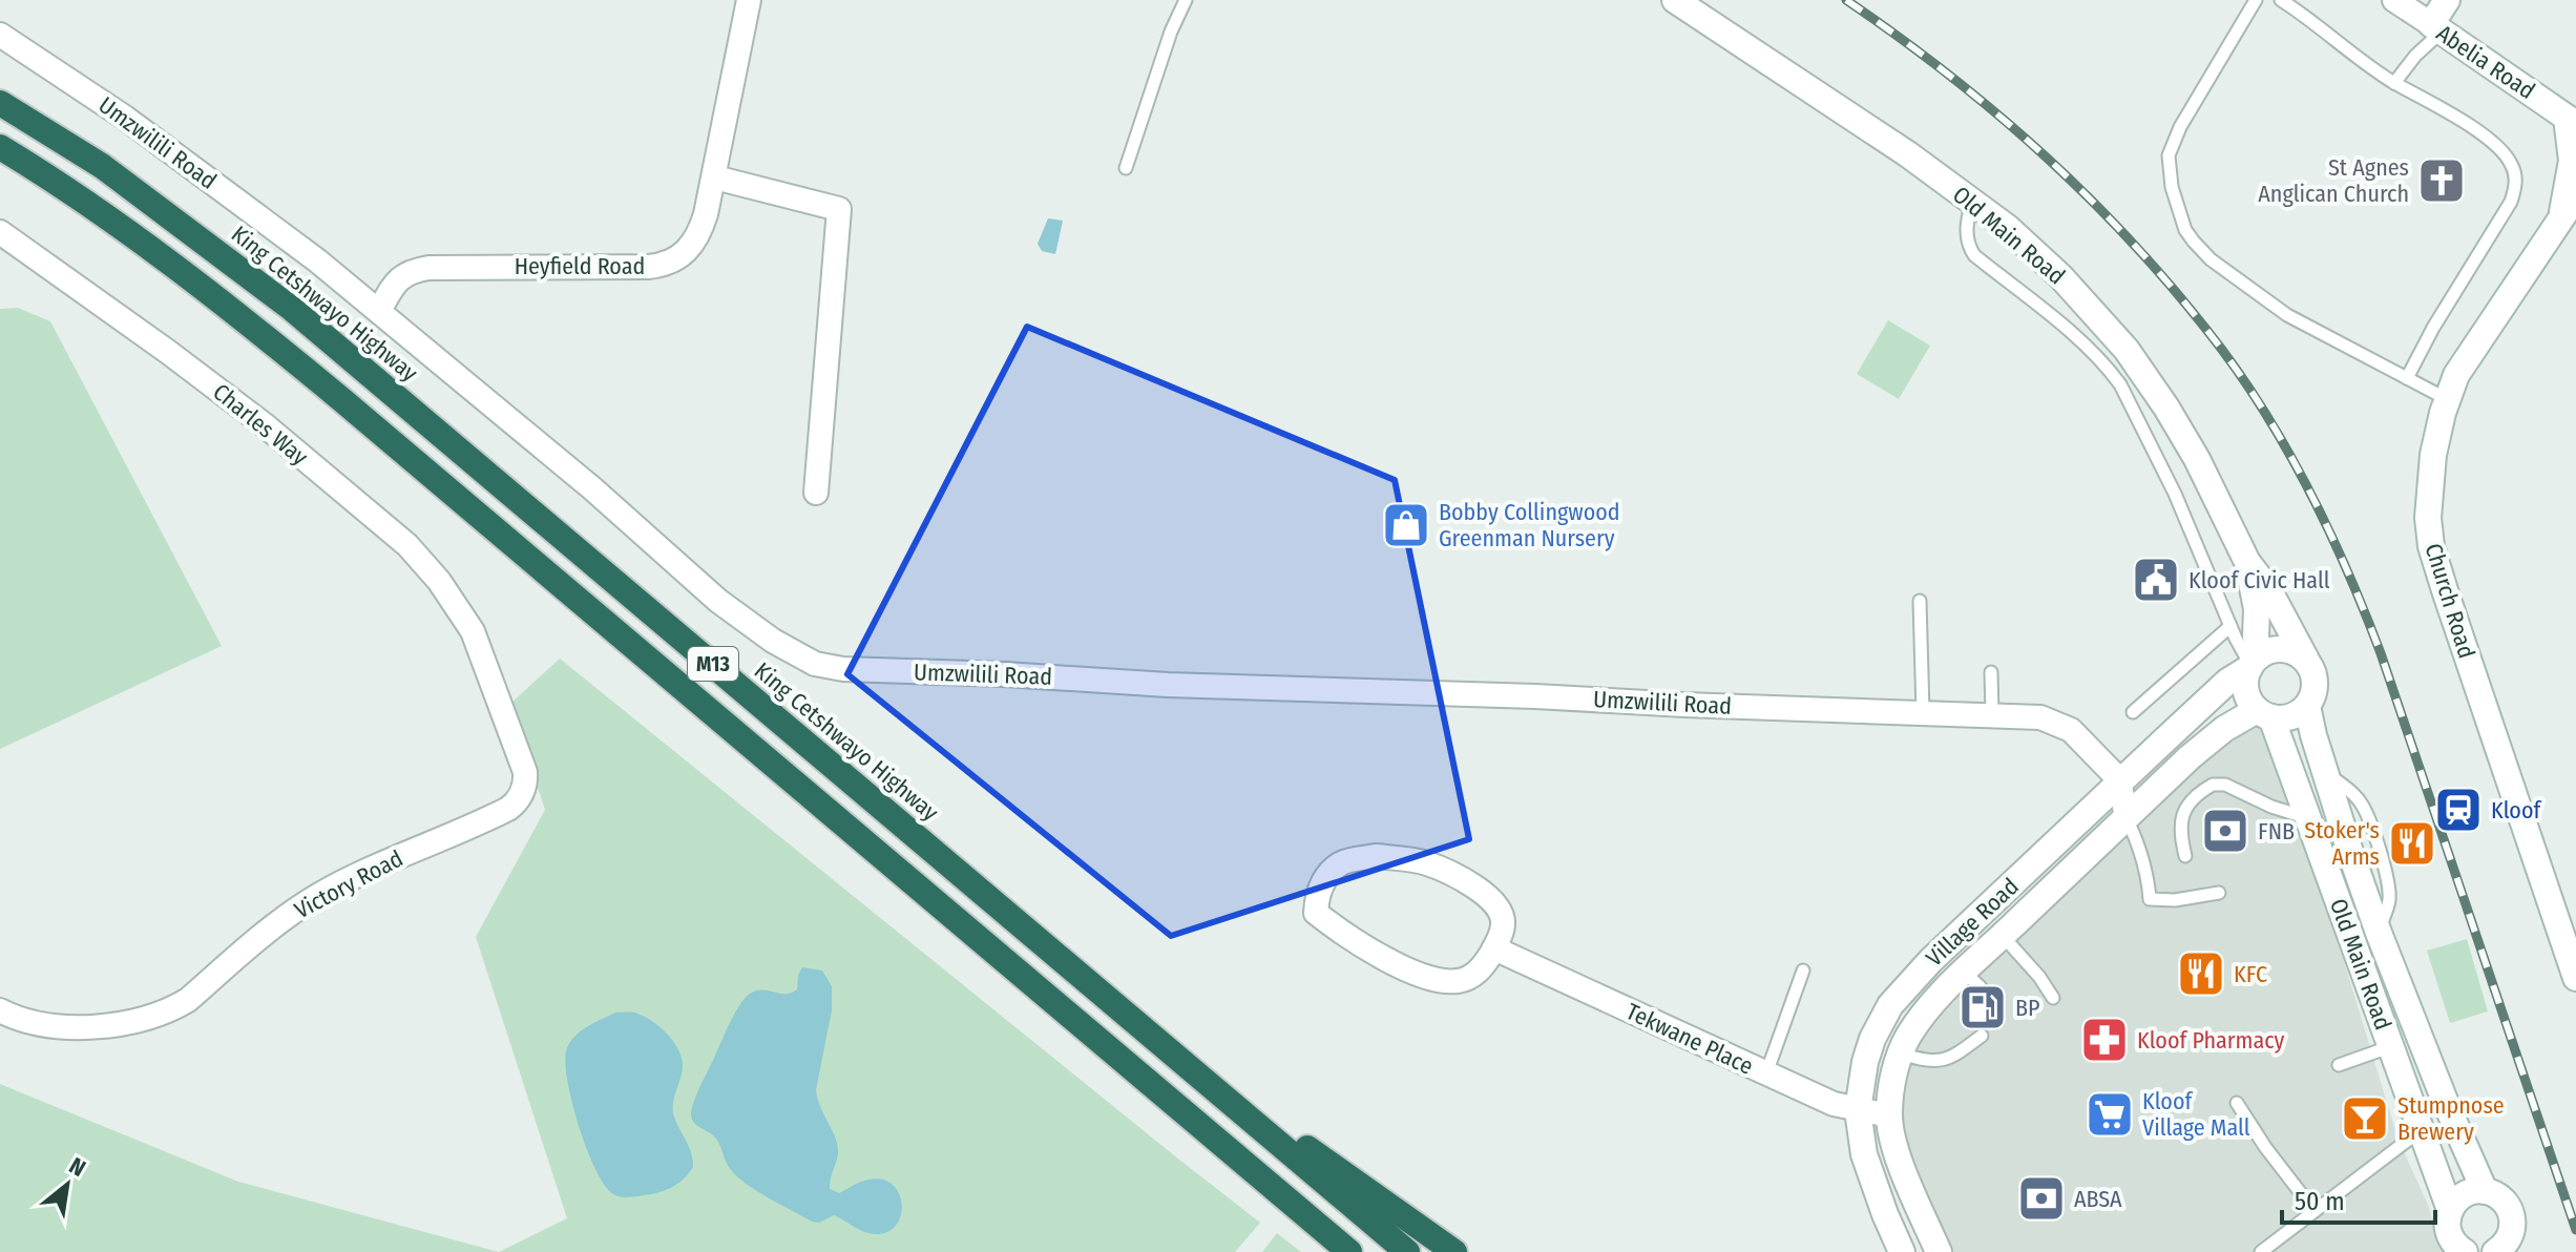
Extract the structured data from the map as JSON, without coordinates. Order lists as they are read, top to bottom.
{
  "streets": {
    "highway": ["King Cetshwayo Highway", "M13"],
    "street": [
      "Abelia Road",
      "Umzwilili Road",
      "Old Main Road",
      "Heyfield Road",
      "Charles Way",
      "Church Road",
      "Victory Road",
      "Village Road",
      "Tekwane Place"
    ]
  },
  "crossings": [
    ["Umzwilili Road", "Heyfield Road"],
    ["Umzwilili Road", "Village Road"],
    ["Old Main Road", "Village Road"],
    ["Charles Way", "Victory Road"],
    ["Village Road", "Tekwane Place"]
  ],
  "places": {
    "church": ["St Agnes Anglican Church"],
    "shop": ["Bobby Collingwood Greenman Nursery"],
    "public building": ["Kloof Civic Hall"],
    "station": ["Kloof"],
    "bank": ["FNB", "ABSA"],
    "restaurant": ["Stoker's Arms", "KFC"],
    "fuel station": ["BP"],
    "pharmacy": ["Kloof Pharmacy"],
    "supermarket": ["Kloof Village Mall"],
    "bar": ["Stumpnose Brewery"]
  },
  "scale_bar": "50 m",
  "north": "top right"
}
